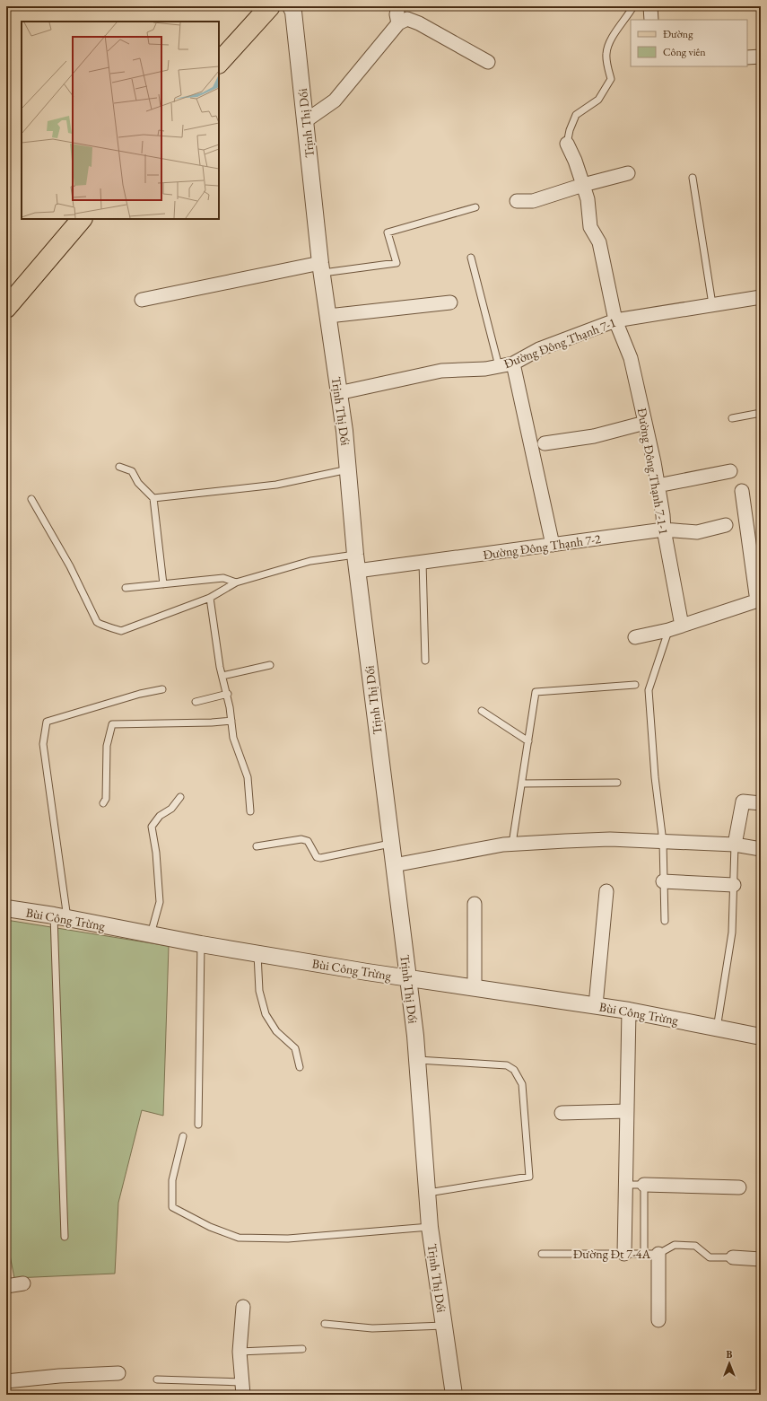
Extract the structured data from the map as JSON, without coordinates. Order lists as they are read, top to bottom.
{
  "streets": {
    "street": [
      "Trịnh Thị Dối",
      "Đường Đông Thạnh 7-1",
      "Đường Đông Thạnh 7-1-1",
      "Đường Đông Thạnh 7-2",
      "Bùi Công Trừng",
      "Đường Đt 7-4A"
    ]
  },
  "crossings": [
    ["Trịnh Thị Dối", "Đường Đông Thạnh 7-1"],
    ["Trịnh Thị Dối", "Đường Đông Thạnh 7-2"],
    ["Trịnh Thị Dối", "Bùi Công Trừng"],
    ["Đường Đông Thạnh 7-1", "Đường Đông Thạnh 7-1-1"],
    ["Đường Đông Thạnh 7-1-1", "Đường Đông Thạnh 7-2"]
  ],
  "legend": ["Đường", "Công viên"],
  "north": "top"
}
